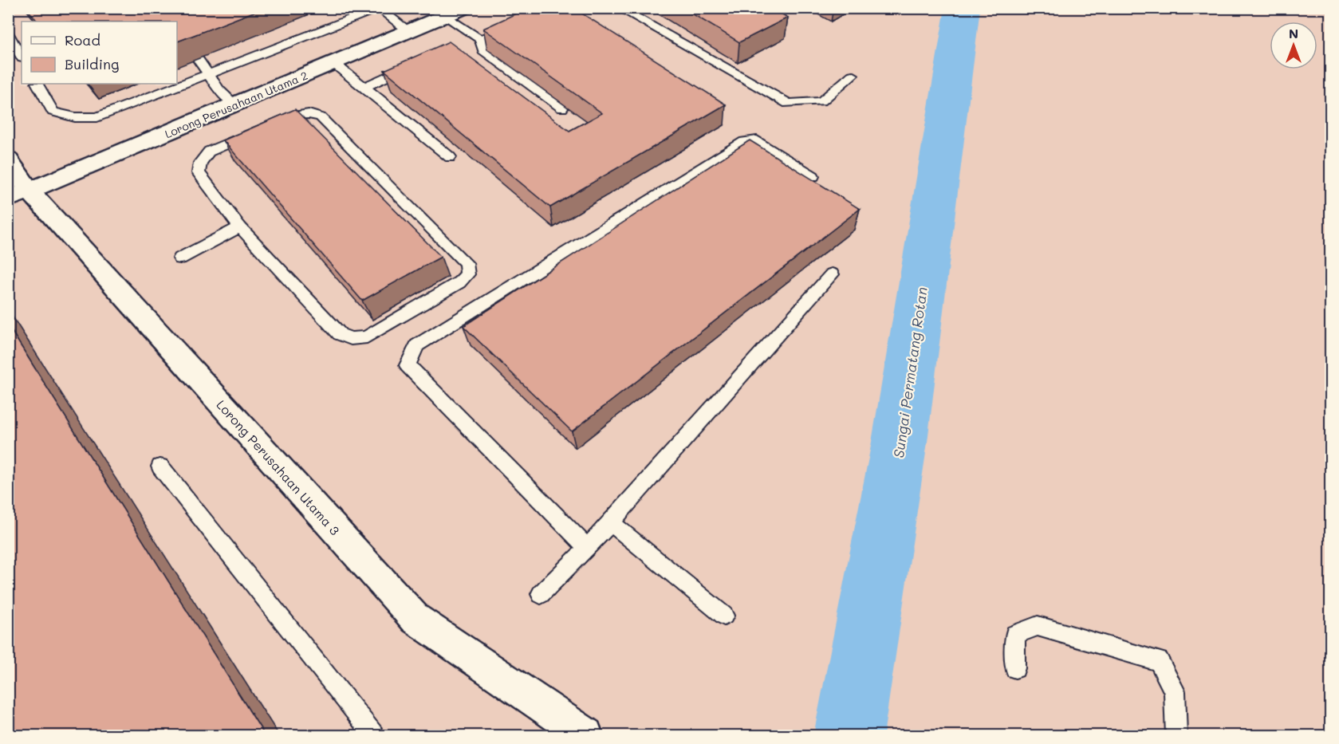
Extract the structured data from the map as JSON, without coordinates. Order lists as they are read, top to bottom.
{
  "streets": {
    "street": ["Lorong Perusahaan Utama 2", "Lorong Perusahaan Utama 3"]
  },
  "crossings": [
    ["Lorong Perusahaan Utama 2", "Lorong Perusahaan Utama 3"]
  ],
  "water": ["Sungai Permatang Rotan"],
  "legend": ["Road", "Building"],
  "north": "top"
}
